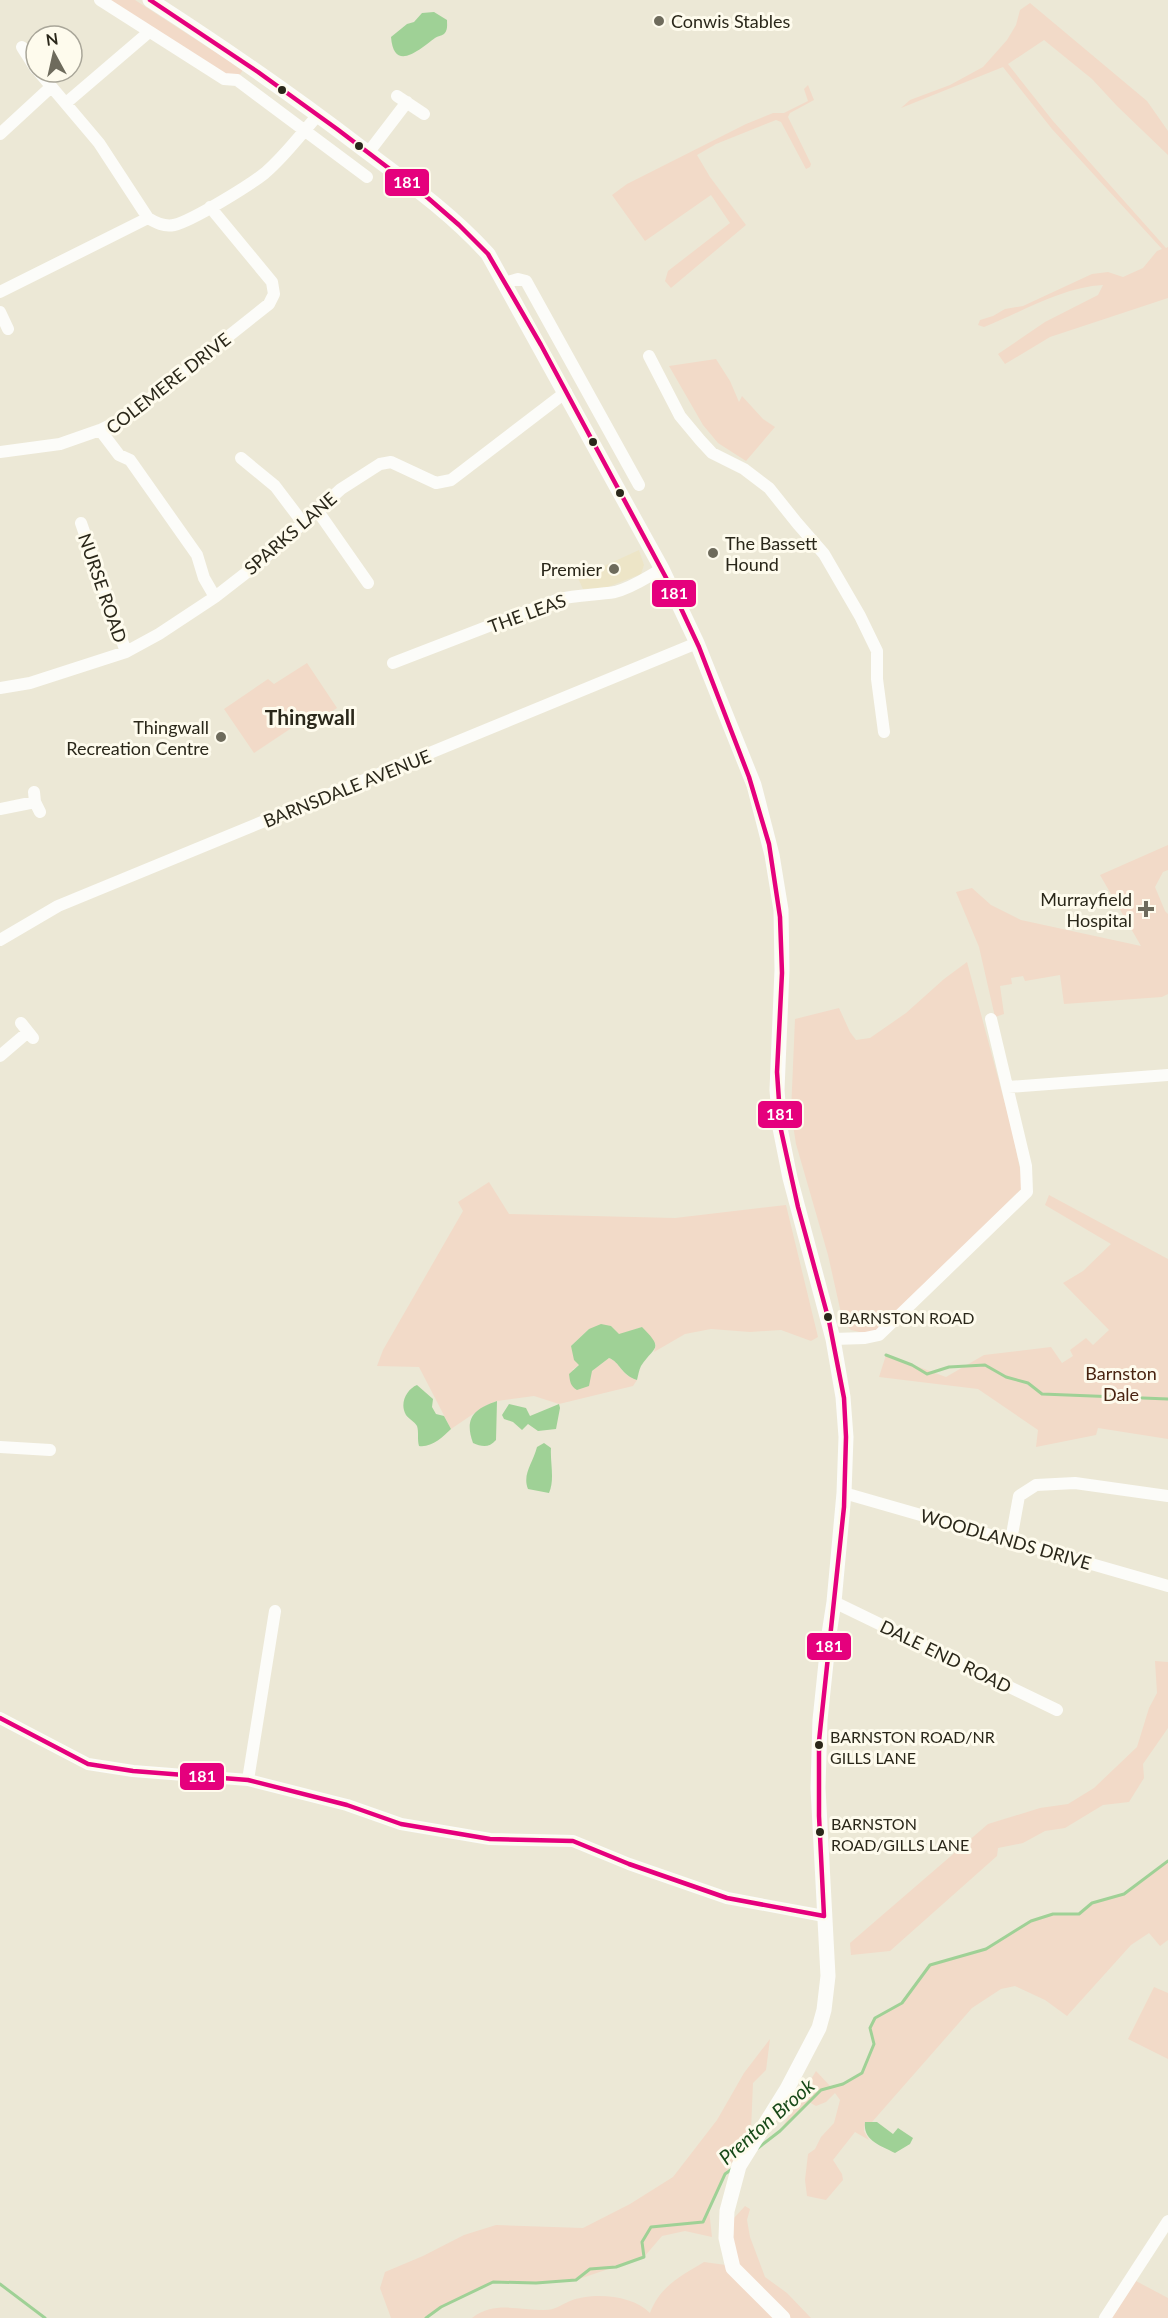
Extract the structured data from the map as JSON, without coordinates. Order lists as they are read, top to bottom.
{
  "streets": {
    "street": [
      "COLEMERE DRIVE",
      "SPARKS LANE",
      "NURSE ROAD",
      "THE LEAS",
      "BARNSDALE AVENUE",
      "WOODLANDS DRIVE",
      "DALE END ROAD"
    ]
  },
  "crossings": [
    ["COLEMERE DRIVE", "SPARKS LANE"],
    ["SPARKS LANE", "NURSE ROAD"]
  ],
  "districts": ["Thingwall"],
  "water": ["Prenton Brook"],
  "parks": ["Barnston Dale"],
  "places": {
    "other": [
      "Conwis Stables",
      "The Bassett Hound",
      "Premier",
      "Thingwall Recreation Centre",
      "BARNSTON ROAD",
      "BARNSTON ROAD/NR GILLS LANE",
      "BARNSTON ROAD/GILLS LANE"
    ],
    "health": ["Murrayfield Hospital"]
  },
  "lines": ["transit line 181"],
  "north": "top"
}
